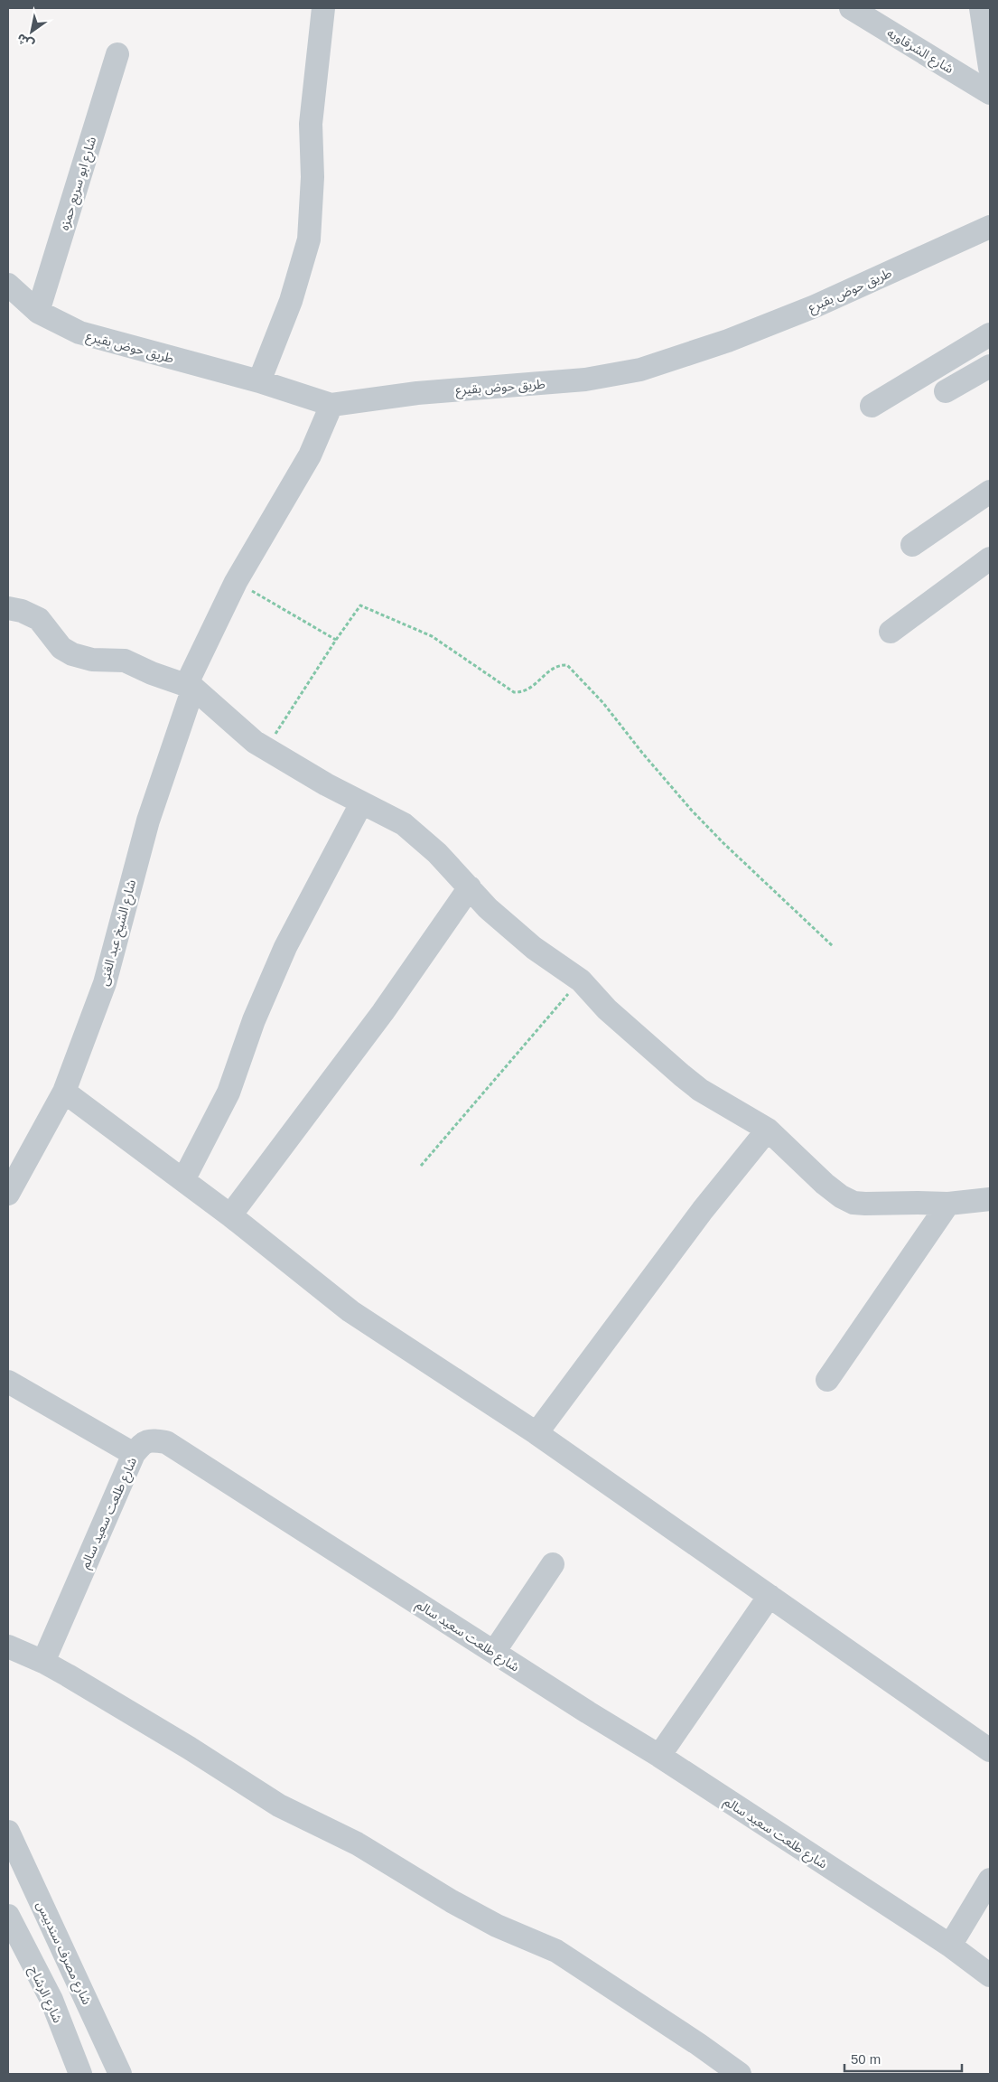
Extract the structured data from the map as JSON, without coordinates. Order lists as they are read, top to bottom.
{
  "streets": {
    "street": [
      "شارع الشرقاويه",
      "شارع ابو سريع حمزه",
      "طريق حوض بقيرع",
      "شارع الشيخ عبد الغنى",
      "شارع طلعت سعيد سالم",
      "شارع مصرف سندبيس",
      "شارع الرشاح"
    ]
  },
  "crossings": [
    ["شارع ابو سريع حمزه", "طريق حوض بقيرع"]
  ],
  "scale_bar": "50 m",
  "north": "bottom left"
}
